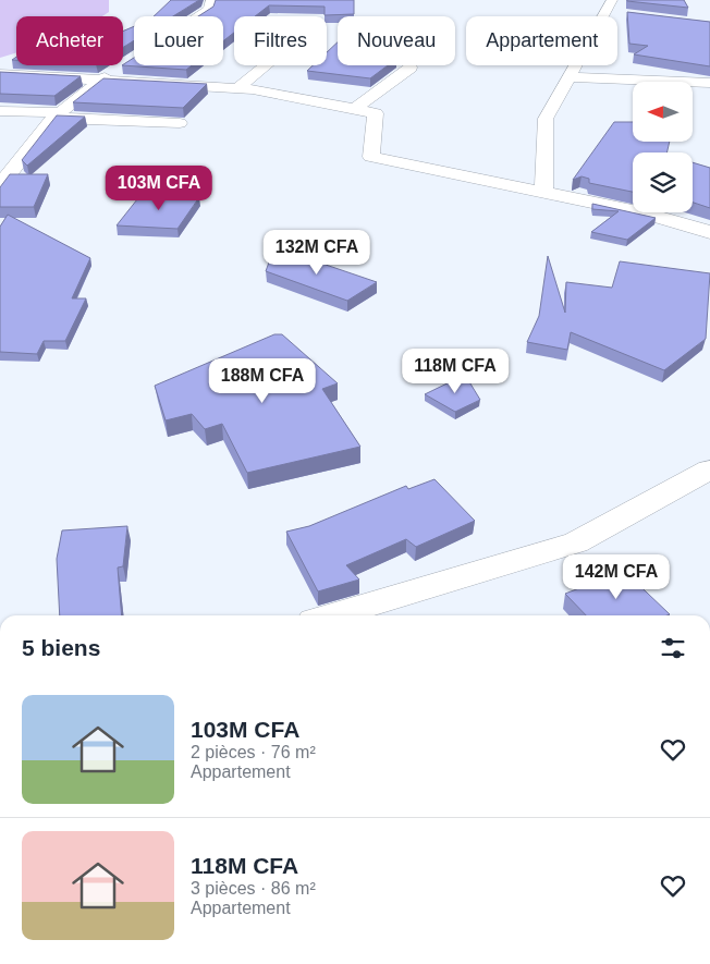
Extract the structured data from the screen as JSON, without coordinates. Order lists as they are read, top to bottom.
{
  "north": "left",
  "page": {
    "chip": [
      "Acheter",
      "Louer",
      "Filtres",
      "Nouveau",
      "Appartement"
    ],
    "price": [
      "103M CFA",
      "132M CFA",
      "118M CFA",
      "188M CFA",
      "142M CFA"
    ],
    "heading": "5 biens",
    "list": [
      {
        "name": "103M CFA",
        "note": "2 pièces · 76 m² · Appartement"
      },
      {
        "name": "118M CFA",
        "note": "3 pièces · 86 m² · Appartement"
      }
    ]
  }
}
